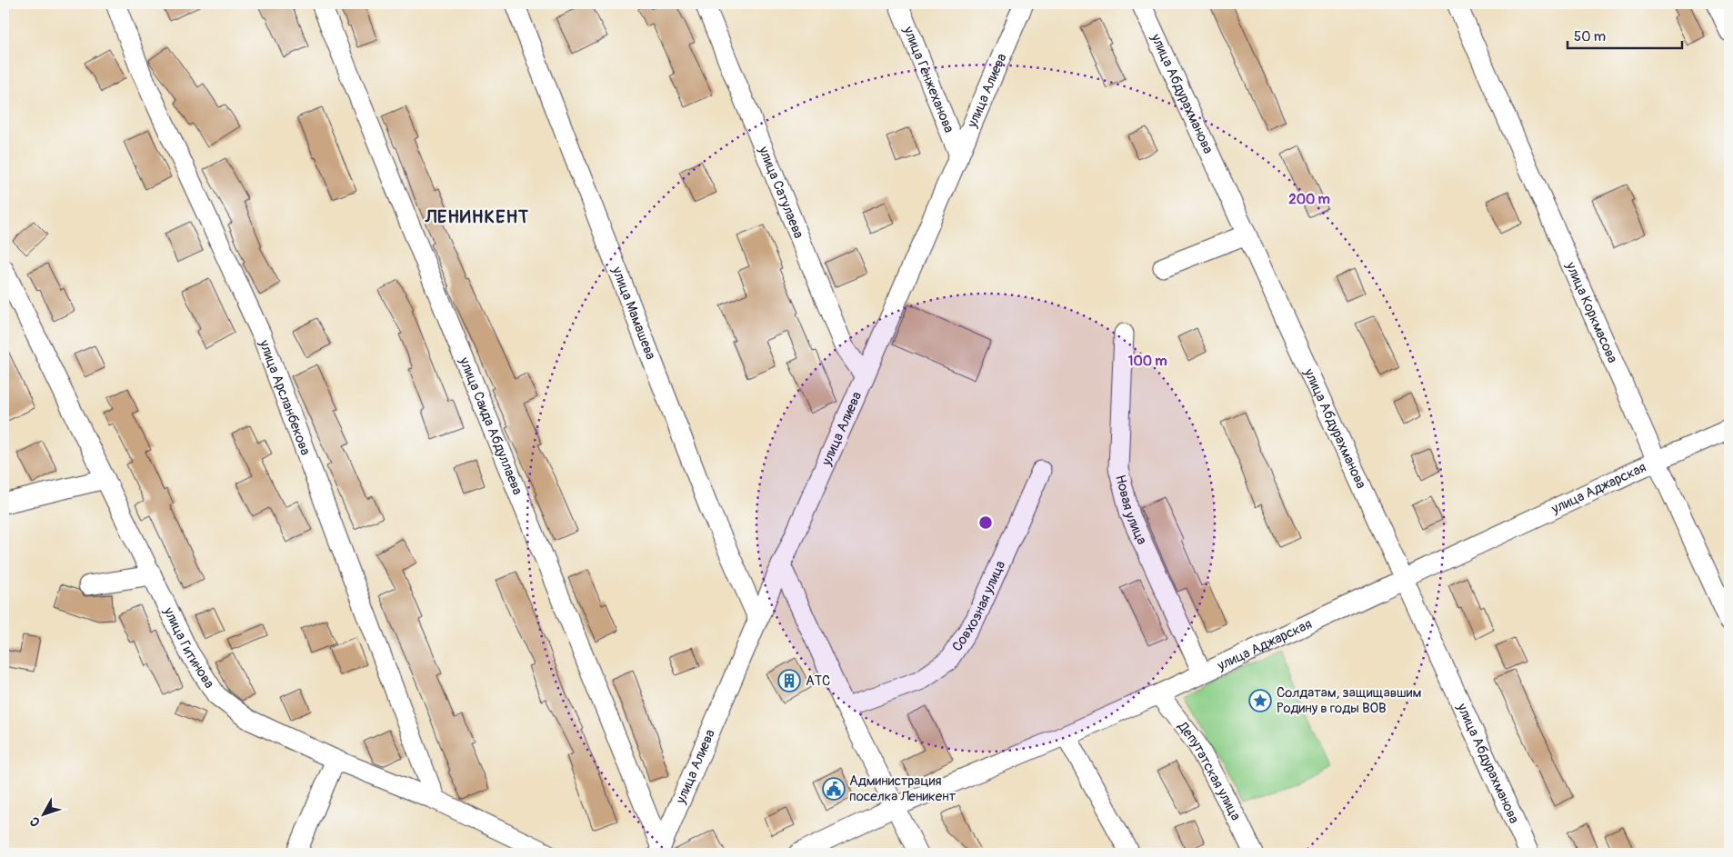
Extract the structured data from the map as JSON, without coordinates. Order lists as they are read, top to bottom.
{
  "streets": {
    "street": [
      "улица Генжеханова",
      "улица Алиева",
      "улица Абдурахманова",
      "улица Сатулаева",
      "улица Мамашева",
      "улица Коркмасова",
      "улица Арсланбекова",
      "улица Саида Абдуллаева",
      "улица Аджарская",
      "Новая улица",
      "Совхозная улица",
      "улица Гитинова",
      "Депутатская улица"
    ]
  },
  "crossings": [
    ["улица Генжеханова", "улица Алиева"],
    ["улица Алиева", "улица Сатулаева"],
    ["улица Алиева", "улица Мамашева"],
    ["улица Алиева", "улица Саида Абдуллаева"],
    ["улица Абдурахманова", "улица Аджарская"],
    ["улица Коркмасова", "улица Аджарская"],
    ["улица Арсланбекова", "улица Гитинова"],
    ["улица Аджарская", "Новая улица"],
    ["улица Аджарская", "Депутатская улица"]
  ],
  "districts": ["ЛЕНИНКЕНТ"],
  "places": {
    "building": ["АТС"],
    "place": ["Солдатам, защищавшим Родину в годы ВОВ"],
    "public building": ["Администрация поселка Леникент"]
  },
  "scale_bar": "50 m",
  "north": "bottom left",
  "rings": ["200 m", "100 m"]
}
